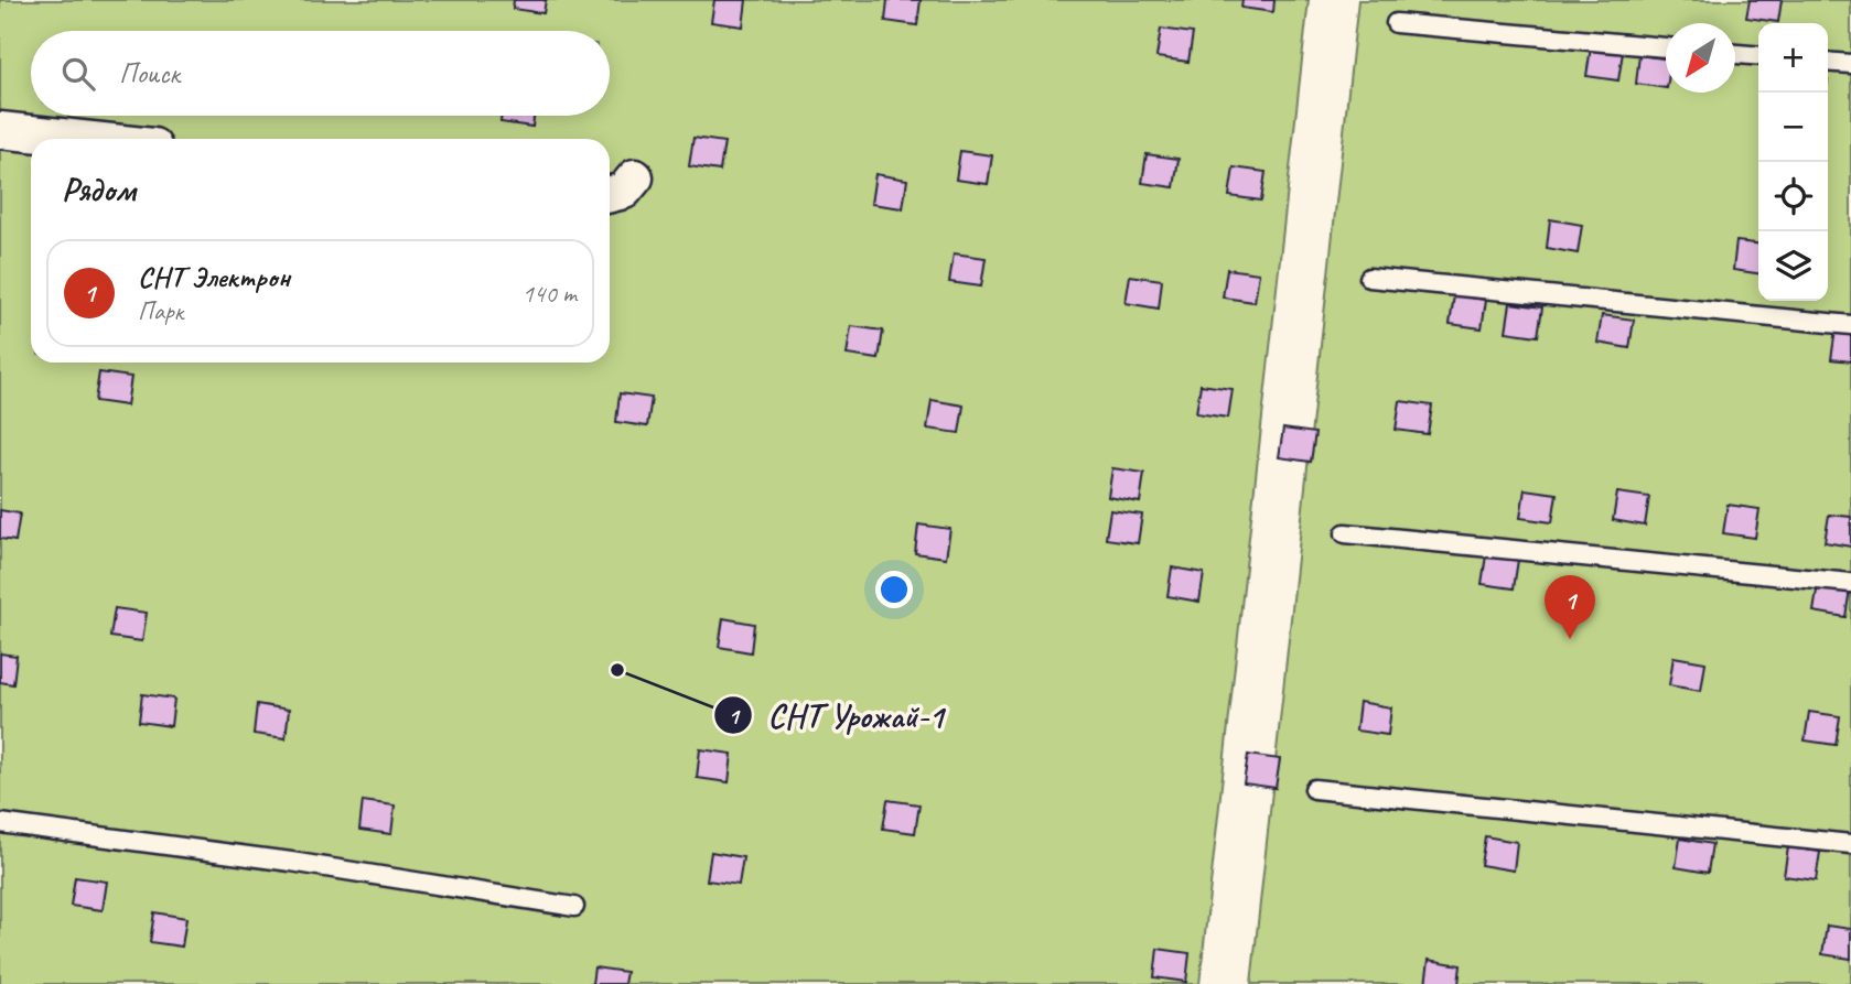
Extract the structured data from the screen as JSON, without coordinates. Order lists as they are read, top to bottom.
{
  "places": ["СНТ Урожай-1"],
  "north": "bottom left",
  "page": {
    "map_buttons": ["+", "−"],
    "search": "Поиск",
    "heading": "Рядом",
    "list": [
      {
        "mark": "1",
        "name": "СНТ Электрон",
        "note": "Парк",
        "value": "140 m"
      }
    ],
    "pins": "1"
  }
}
